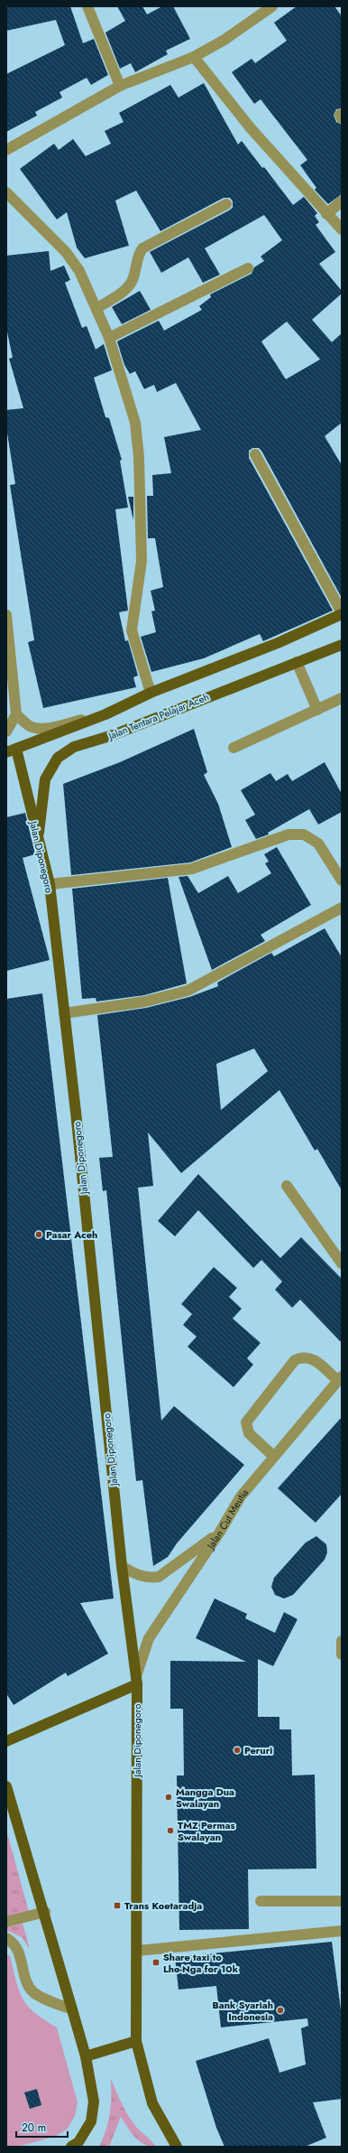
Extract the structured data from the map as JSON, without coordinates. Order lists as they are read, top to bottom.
{
  "streets": {
    "main road": ["Jalan Tentara Pelajar Aceh", "Jalan Diponegoro"],
    "street": ["Jalan Cut Meutia"]
  },
  "crossings": [
    ["Jalan Tentara Pelajar Aceh", "Jalan Diponegoro"],
    ["Jalan Diponegoro", "Jalan Cut Meutia"]
  ],
  "places": {
    "other": [
      "Pasar Aceh",
      "Peruri",
      "Mangga Dua Swalayan",
      "TMZ Permas Swalayan",
      "Bank Syariah Indonesia"
    ],
    "transit": ["Trans Koetaradja", "Share taxi to Lho-Nga for 10k"]
  },
  "scale_bar": "20 m"
}
